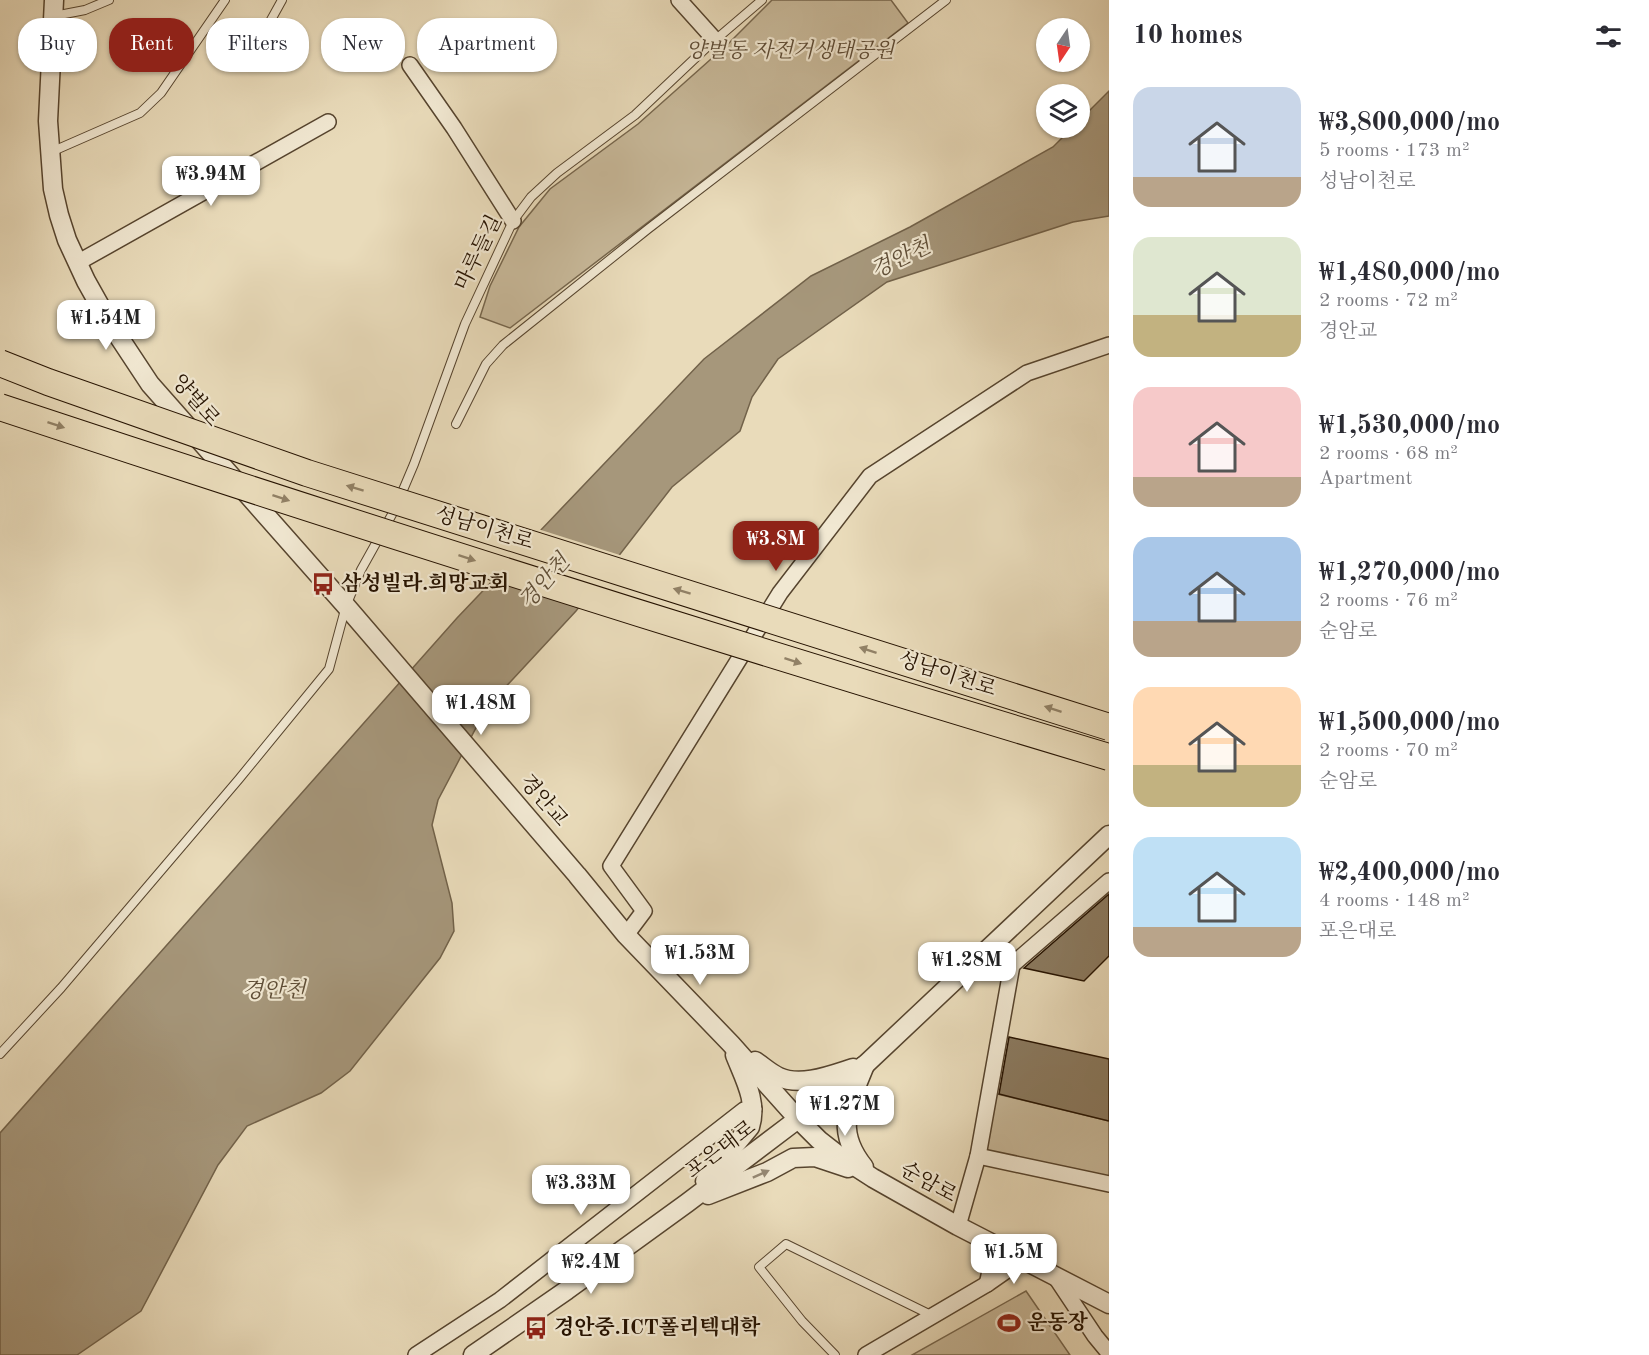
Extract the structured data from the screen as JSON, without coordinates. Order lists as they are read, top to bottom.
{
  "streets": {
    "highway": ["성남이천로"],
    "street": [
      "양벌로",
      "경안교",
      "포은대로",
      "순암로"
    ],
    "lane": ["마루들길"]
  },
  "crossings": [
    ["마루들길", "양벌로"],
    ["마루들길", "경안교"],
    ["양벌로", "경안교"],
    ["경안교", "순암로"],
    ["포은대로", "순암로"]
  ],
  "water": ["경안천"],
  "parks": ["양벌동 자전거생태공원"],
  "places": {
    "bus stop": ["삼성빌라.희망교회", "경안중.ICT폴리텍대학"],
    "sports": ["운동장"]
  },
  "north": "bottom",
  "page": {
    "heading": "10 homes",
    "chip": [
      "Buy",
      "Rent",
      "Filters",
      "New",
      "Apartment"
    ],
    "list": [
      {
        "name": "₩3,800,000/mo",
        "note": "5 rooms · 173 m² · 성남이천로"
      },
      {
        "name": "₩1,480,000/mo",
        "note": "2 rooms · 72 m² · 경안교"
      },
      {
        "name": "₩1,530,000/mo",
        "note": "2 rooms · 68 m² · Apartment"
      },
      {
        "name": "₩1,270,000/mo",
        "note": "2 rooms · 76 m² · 순암로"
      },
      {
        "name": "₩1,500,000/mo",
        "note": "2 rooms · 70 m² · 순암로"
      },
      {
        "name": "₩2,400,000/mo",
        "note": "4 rooms · 148 m² · 포은대로"
      }
    ],
    "price": [
      "₩3.94M",
      "₩1.54M",
      "₩3.8M",
      "₩1.48M",
      "₩1.53M",
      "₩1.28M",
      "₩1.27M",
      "₩3.33M",
      "₩1.5M",
      "₩2.4M"
    ]
  }
}
